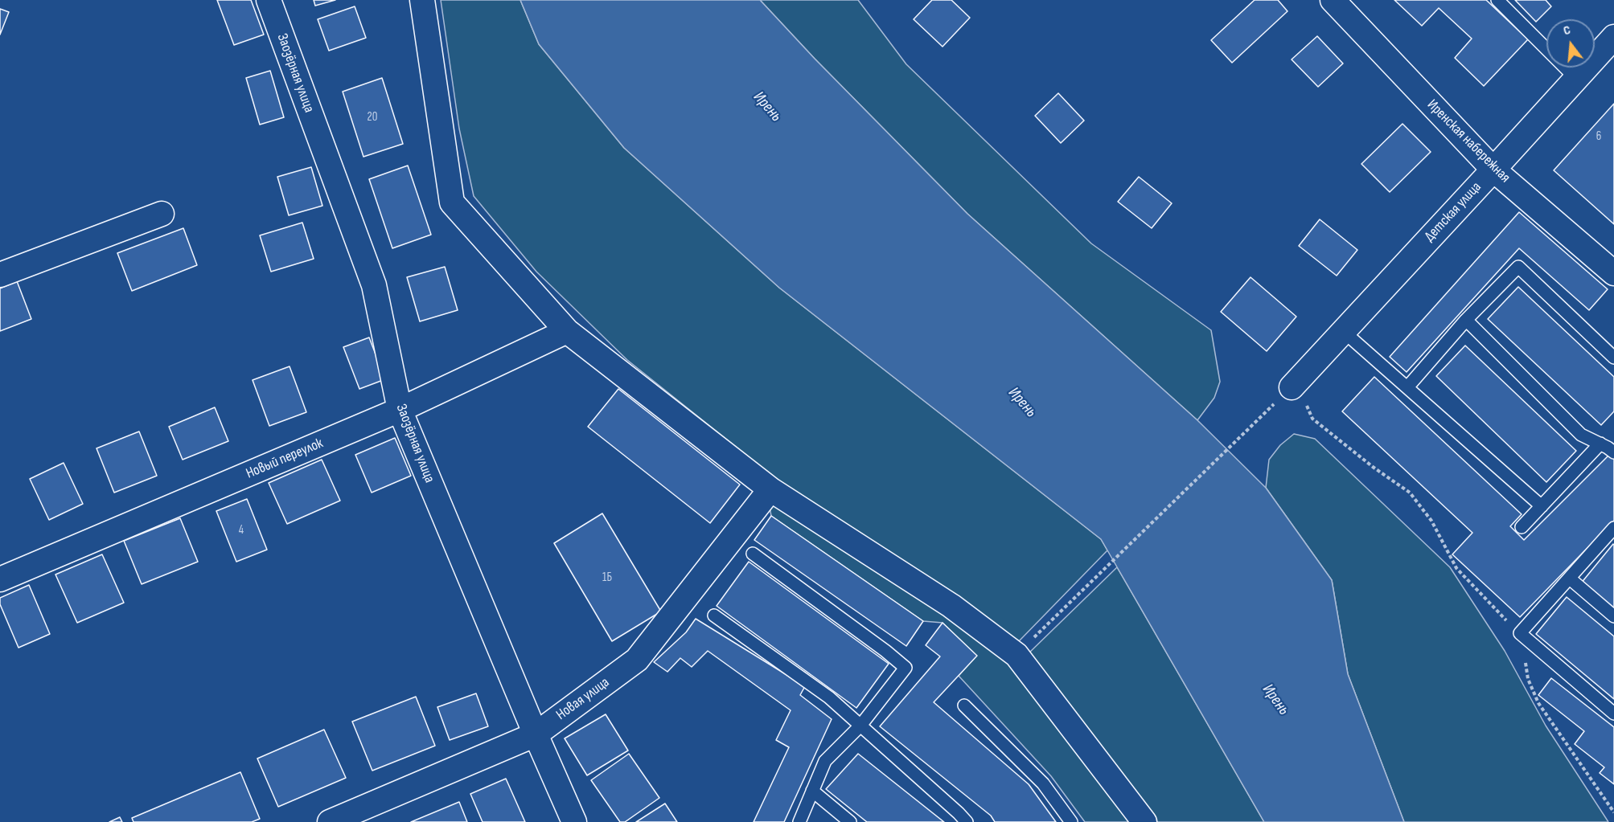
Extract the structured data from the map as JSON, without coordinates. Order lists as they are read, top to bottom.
{
  "streets": {
    "street": [
      "Заозёрная улица",
      "Иренская набережная",
      "Детская улица",
      "Новый переулок",
      "Новая улица"
    ]
  },
  "crossings": [
    ["Заозёрная улица", "Новый переулок"],
    ["Заозёрная улица", "Новая улица"],
    ["Иренская набережная", "Детская улица"]
  ],
  "water": ["Ирень"],
  "house_numbers": [
    "20",
    "6",
    "4",
    "1Б"
  ],
  "north": "top"
}
